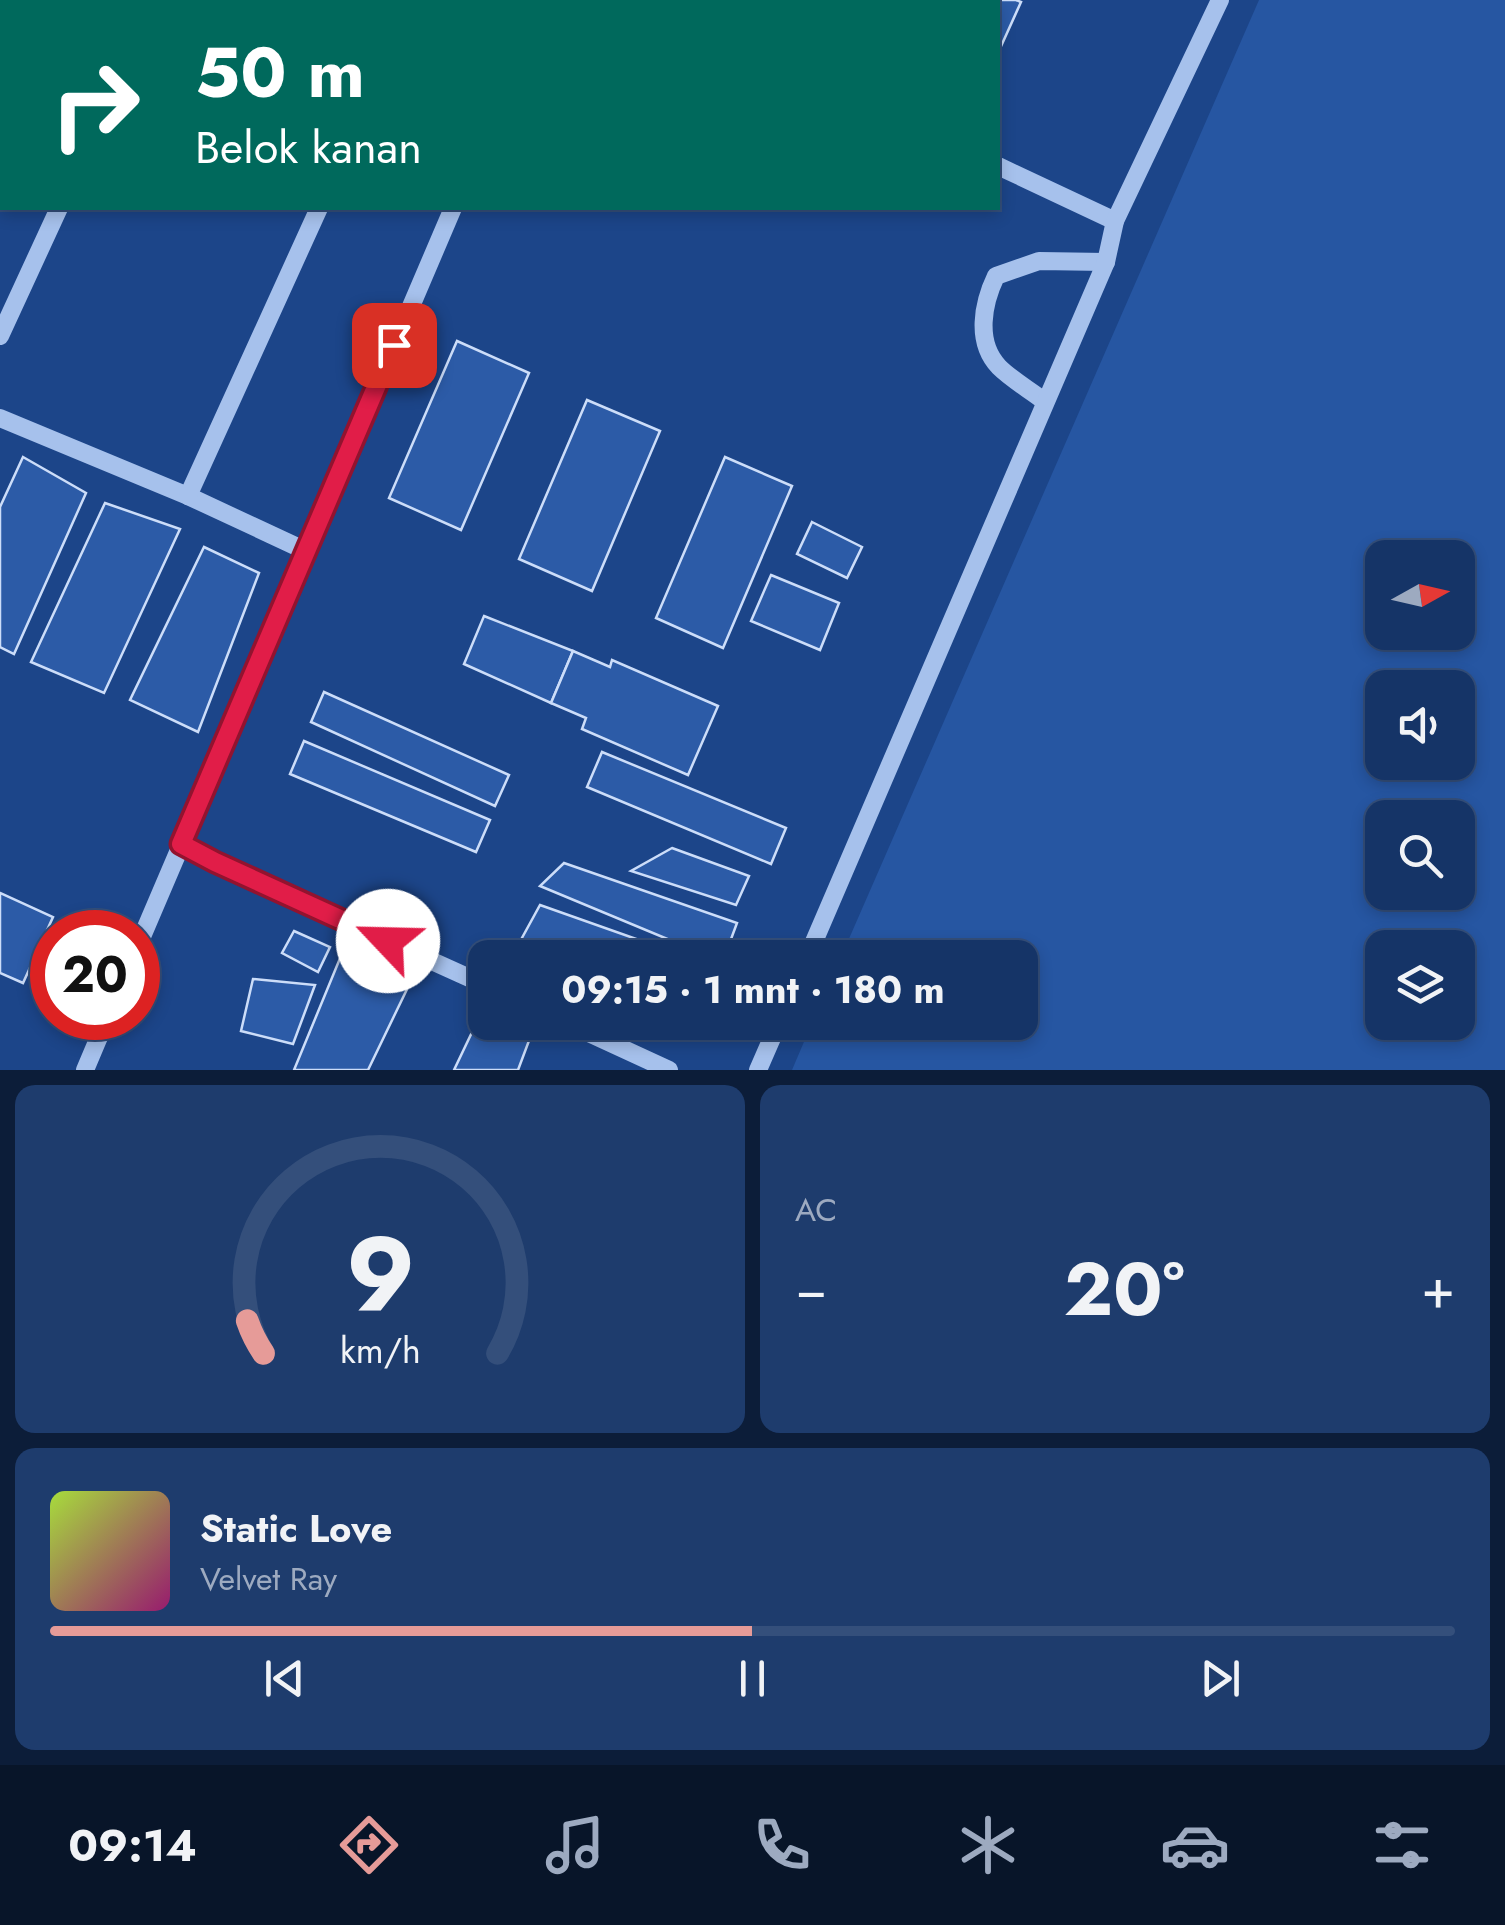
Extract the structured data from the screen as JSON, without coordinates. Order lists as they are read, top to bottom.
{
  "north": "right",
  "page": {
    "turn": ["50 m", "Belok kanan"],
    "limit": "20",
    "trip": "09:15 · 1 mnt · 180 m",
    "tile": "AC",
    "heat": ["−", "20°", "+"],
    "song": ["Static Love", "Velvet Ray"],
    "tabs": "09:14",
    "gauge": ["9", "km/h"]
  }
}
